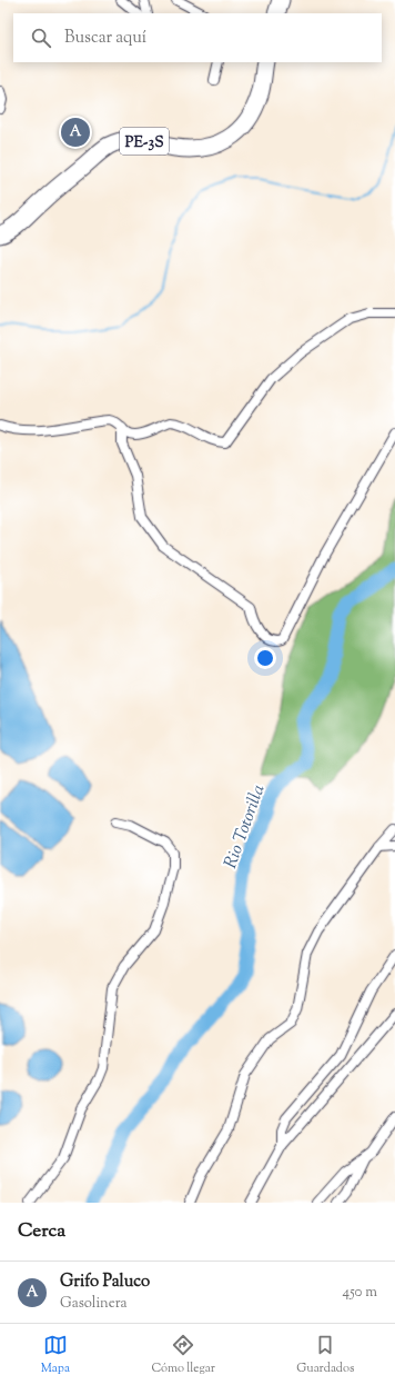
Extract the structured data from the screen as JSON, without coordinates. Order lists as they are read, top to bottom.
{
  "streets": {
    "highway": ["PE-3S"]
  },
  "water": ["Rio Totorilla"],
  "page": {
    "search": "Buscar aquí",
    "pins": "A",
    "heading": "Cerca",
    "list": [
      {
        "mark": "A",
        "name": "Grifo Paluco",
        "note": "Gasolinera",
        "value": "450 m"
      }
    ],
    "nav": ["Mapa", "Cómo llegar", "Guardados"]
  }
}
